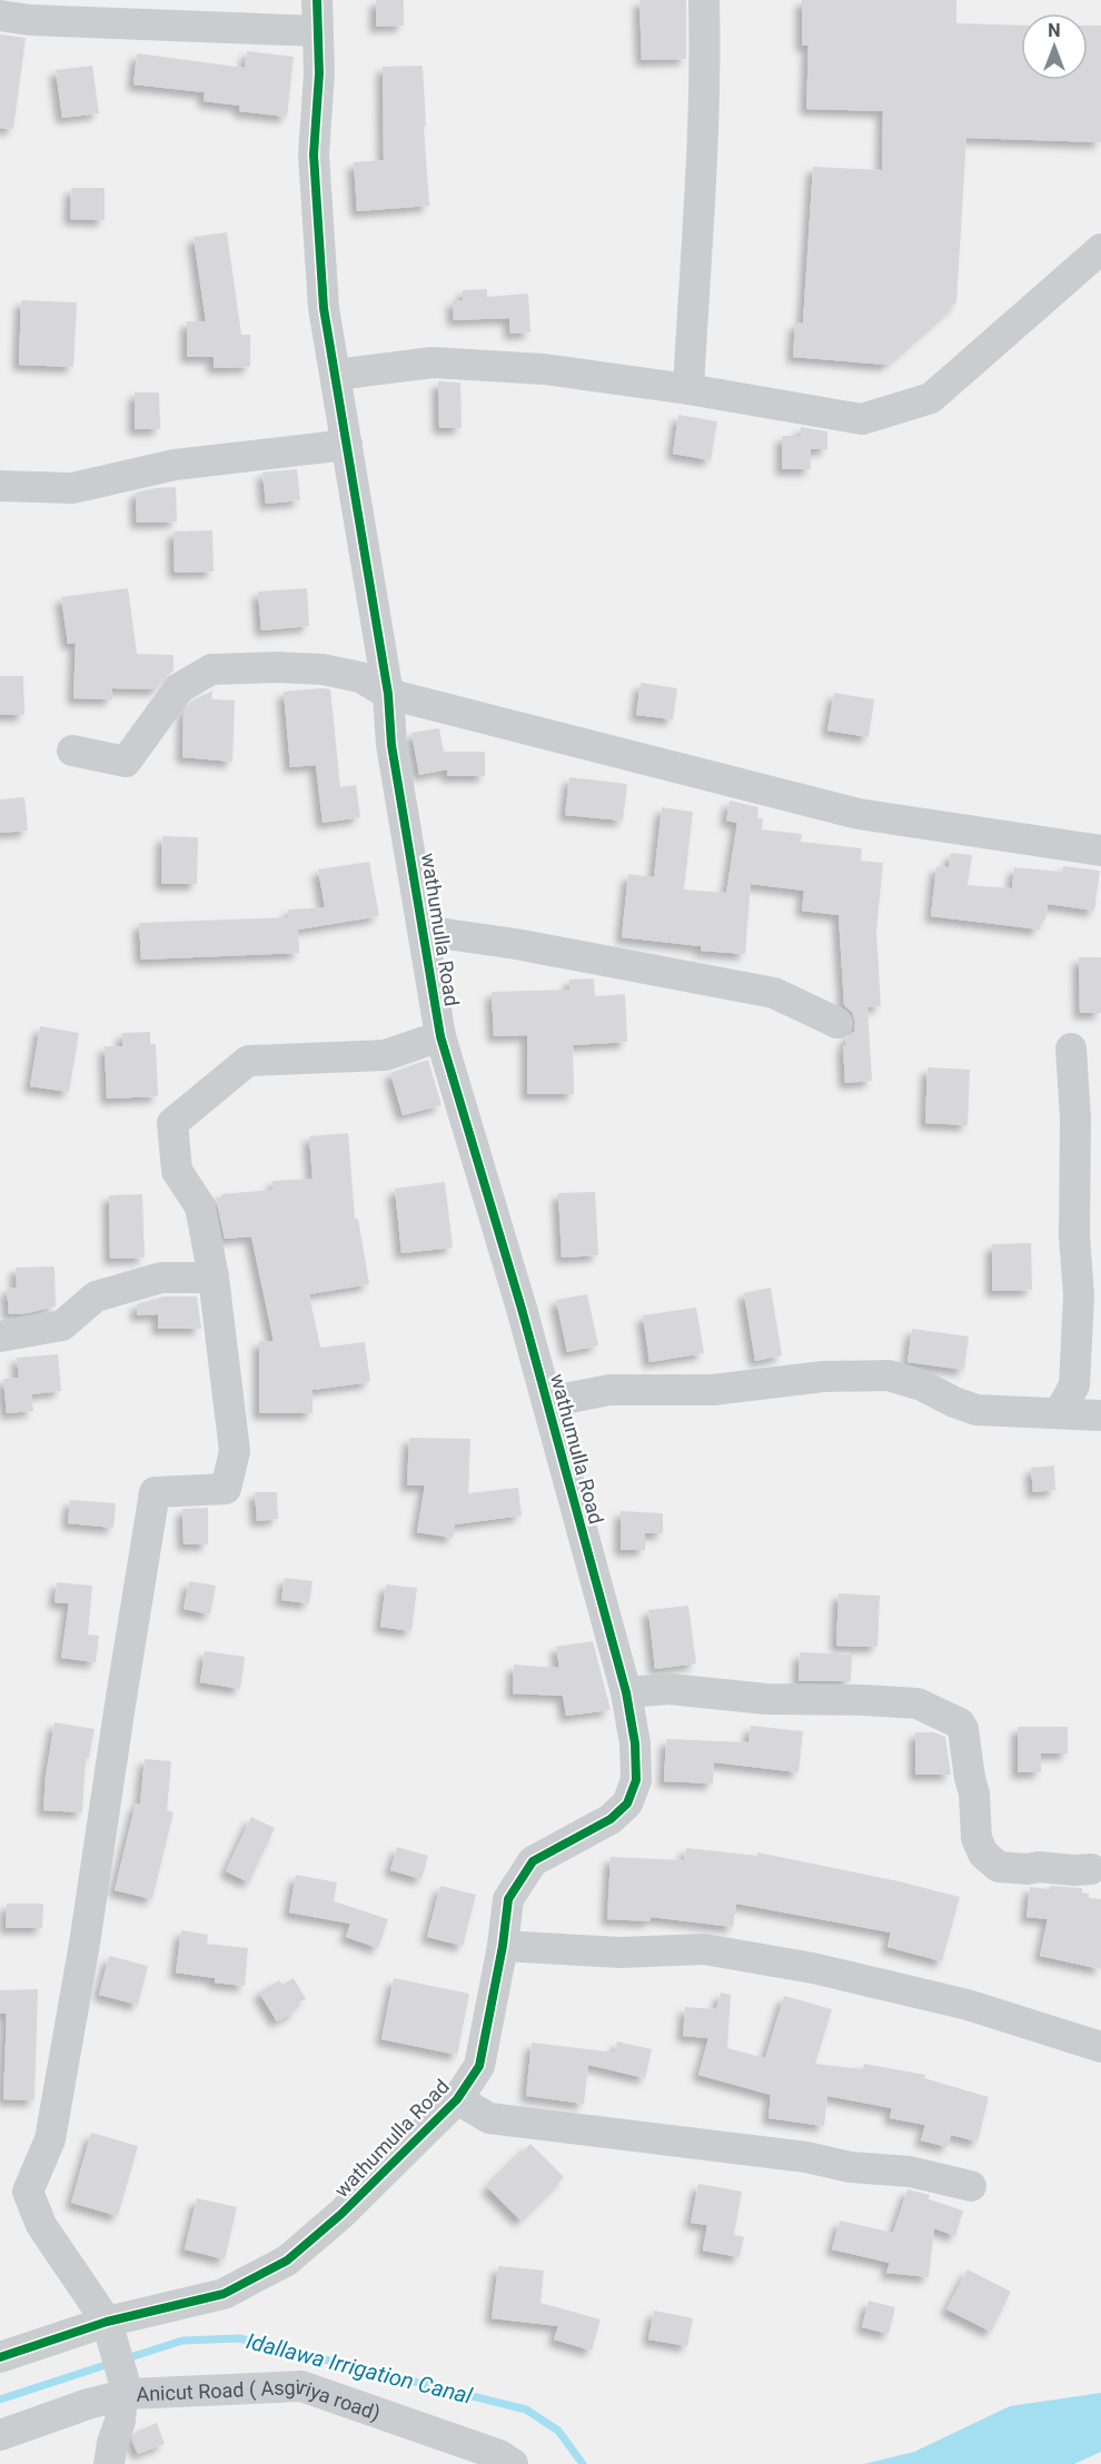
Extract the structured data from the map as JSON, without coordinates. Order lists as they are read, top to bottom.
{
  "streets": {
    "street": ["wathumulla Road", "Anicut Road ( Asgiriya road)"]
  },
  "water": ["Idallawa Irrigation Canal"],
  "north": "top"
}
